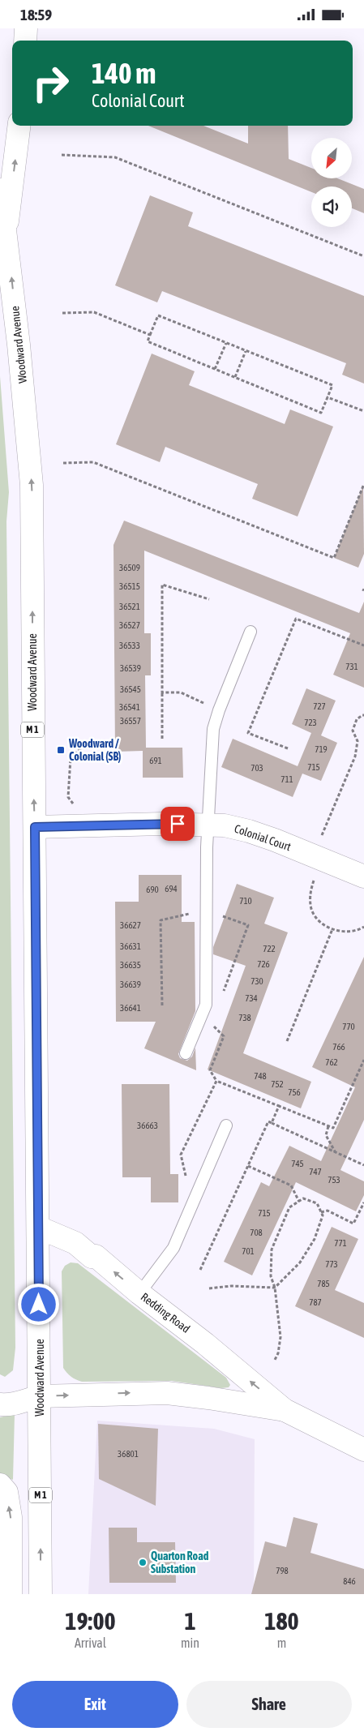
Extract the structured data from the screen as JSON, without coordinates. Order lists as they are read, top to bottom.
{
  "streets": {
    "main road": [
      "Woodward Avenue",
      "M 1",
      "Colonial Court",
      "Redding Road"
    ]
  },
  "crossings": [
    ["Woodward Avenue", "Colonial Court"],
    ["Woodward Avenue", "Redding Road"]
  ],
  "one_way": ["Woodward Avenue"],
  "places": {
    "transit": ["Woodward / Colonial (SB)"],
    "other": ["Quarton Road Substation"]
  },
  "house_numbers": [
    "36509",
    "36515",
    "36521",
    "36527",
    "36533",
    "731",
    "36539",
    "36545",
    "727",
    "36541",
    "36557",
    "723",
    "719",
    "691",
    "715",
    "703",
    "711",
    "694",
    "690",
    "710",
    "36627",
    "36631",
    "722",
    "726",
    "36635",
    "730",
    "36639",
    "734",
    "36641",
    "738",
    "770",
    "766",
    "762",
    "748",
    "752",
    "756",
    "36663",
    "745",
    "747",
    "753",
    "715",
    "708",
    "771",
    "701",
    "773",
    "785",
    "787",
    "36801",
    "798",
    "846"
  ],
  "north": "bottom left",
  "page": {
    "status": "18:59",
    "turn": ["140 m", "Colonial Court"],
    "eta": [
      "19:00",
      "Arrival",
      "1",
      "min",
      "180",
      "m"
    ],
    "buttons": ["Exit", "Share"]
  }
}
